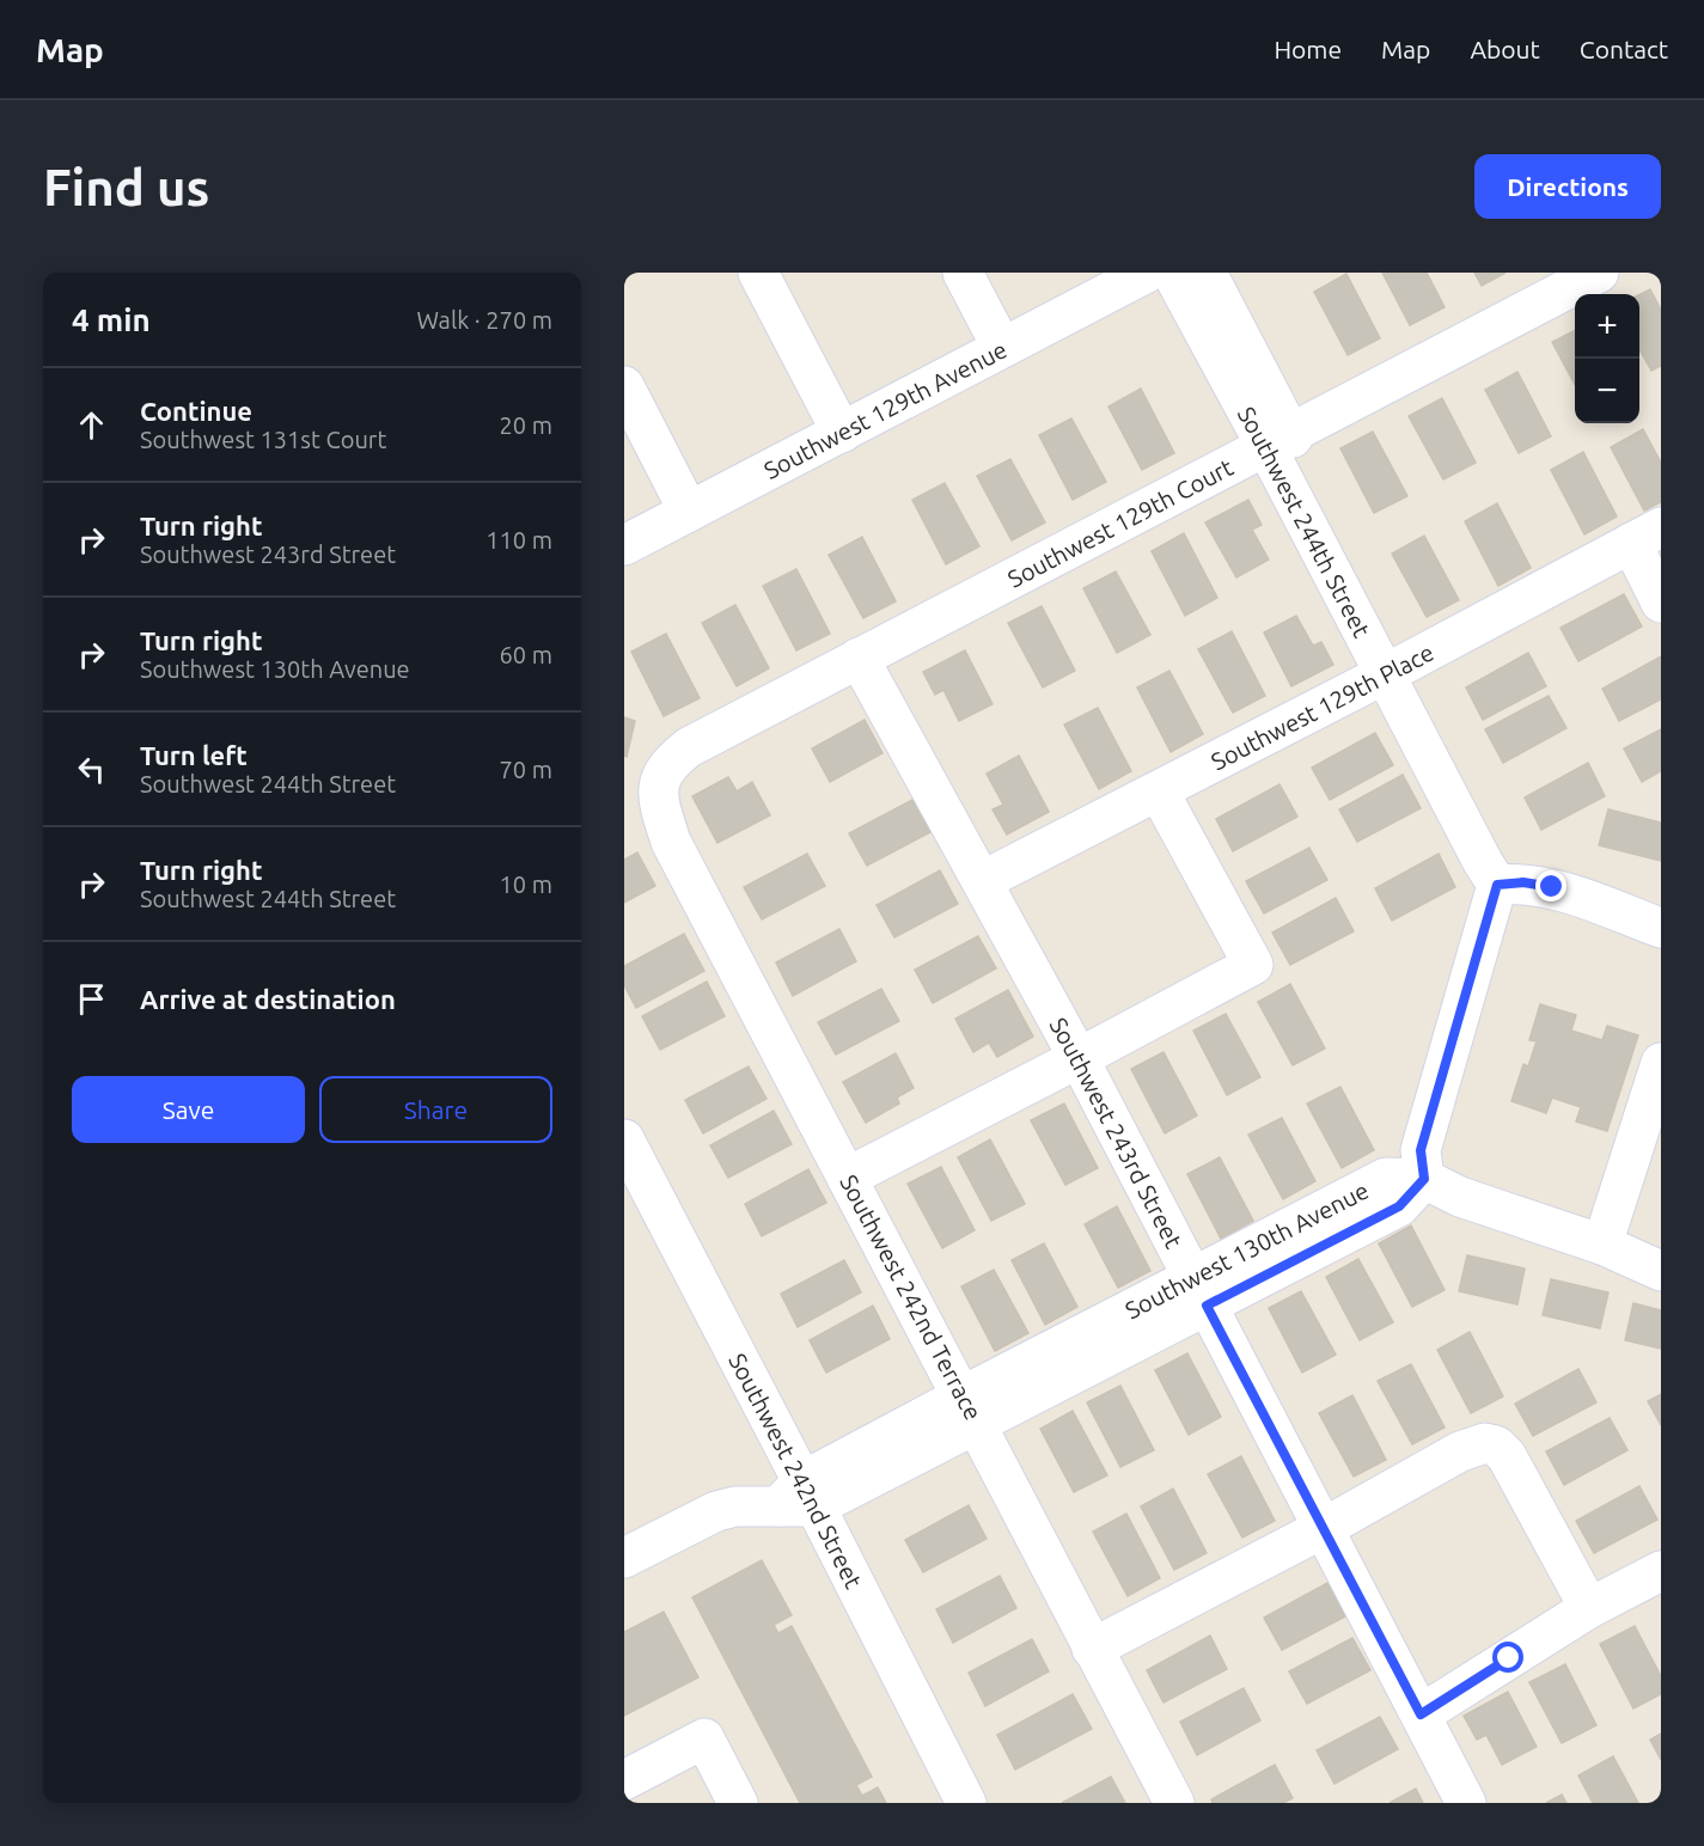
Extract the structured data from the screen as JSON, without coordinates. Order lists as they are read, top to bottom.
{
  "streets": {
    "street": [
      "Southwest 129th Avenue",
      "Southwest 129th Court",
      "Southwest 244th Street",
      "Southwest 129th Place",
      "Southwest 243rd Street",
      "Southwest 130th Avenue",
      "Southwest 242nd Terrace",
      "Southwest 242nd Street"
    ]
  },
  "crossings": [
    ["Southwest 129th Court", "Southwest 244th Street"],
    ["Southwest 129th Court", "Southwest 243rd Street"],
    ["Southwest 129th Court", "Southwest 242nd Terrace"],
    ["Southwest 244th Street", "Southwest 129th Place"],
    ["Southwest 129th Place", "Southwest 243rd Street"],
    ["Southwest 243rd Street", "Southwest 130th Avenue"],
    ["Southwest 130th Avenue", "Southwest 242nd Terrace"],
    ["Southwest 130th Avenue", "Southwest 242nd Street"]
  ],
  "page": {
    "header": "Map",
    "nav": [
      "Home",
      "Map",
      "About",
      "Contact"
    ],
    "buttons": [
      "Directions",
      ["Save", "Share"]
    ],
    "title": "Find us",
    "heading": ["4 min", "Walk · 270 m"],
    "map_buttons": ["+", "−"],
    "list": [
      ["Continue", "Southwest 131st Court", "20 m"],
      ["Turn right", "Southwest 243rd Street", "110 m"],
      ["Turn right", "Southwest 130th Avenue", "60 m"],
      ["Turn left", "Southwest 244th Street", "70 m"],
      ["Turn right", "Southwest 244th Street", "10 m"],
      "Arrive at destination"
    ]
  }
}
